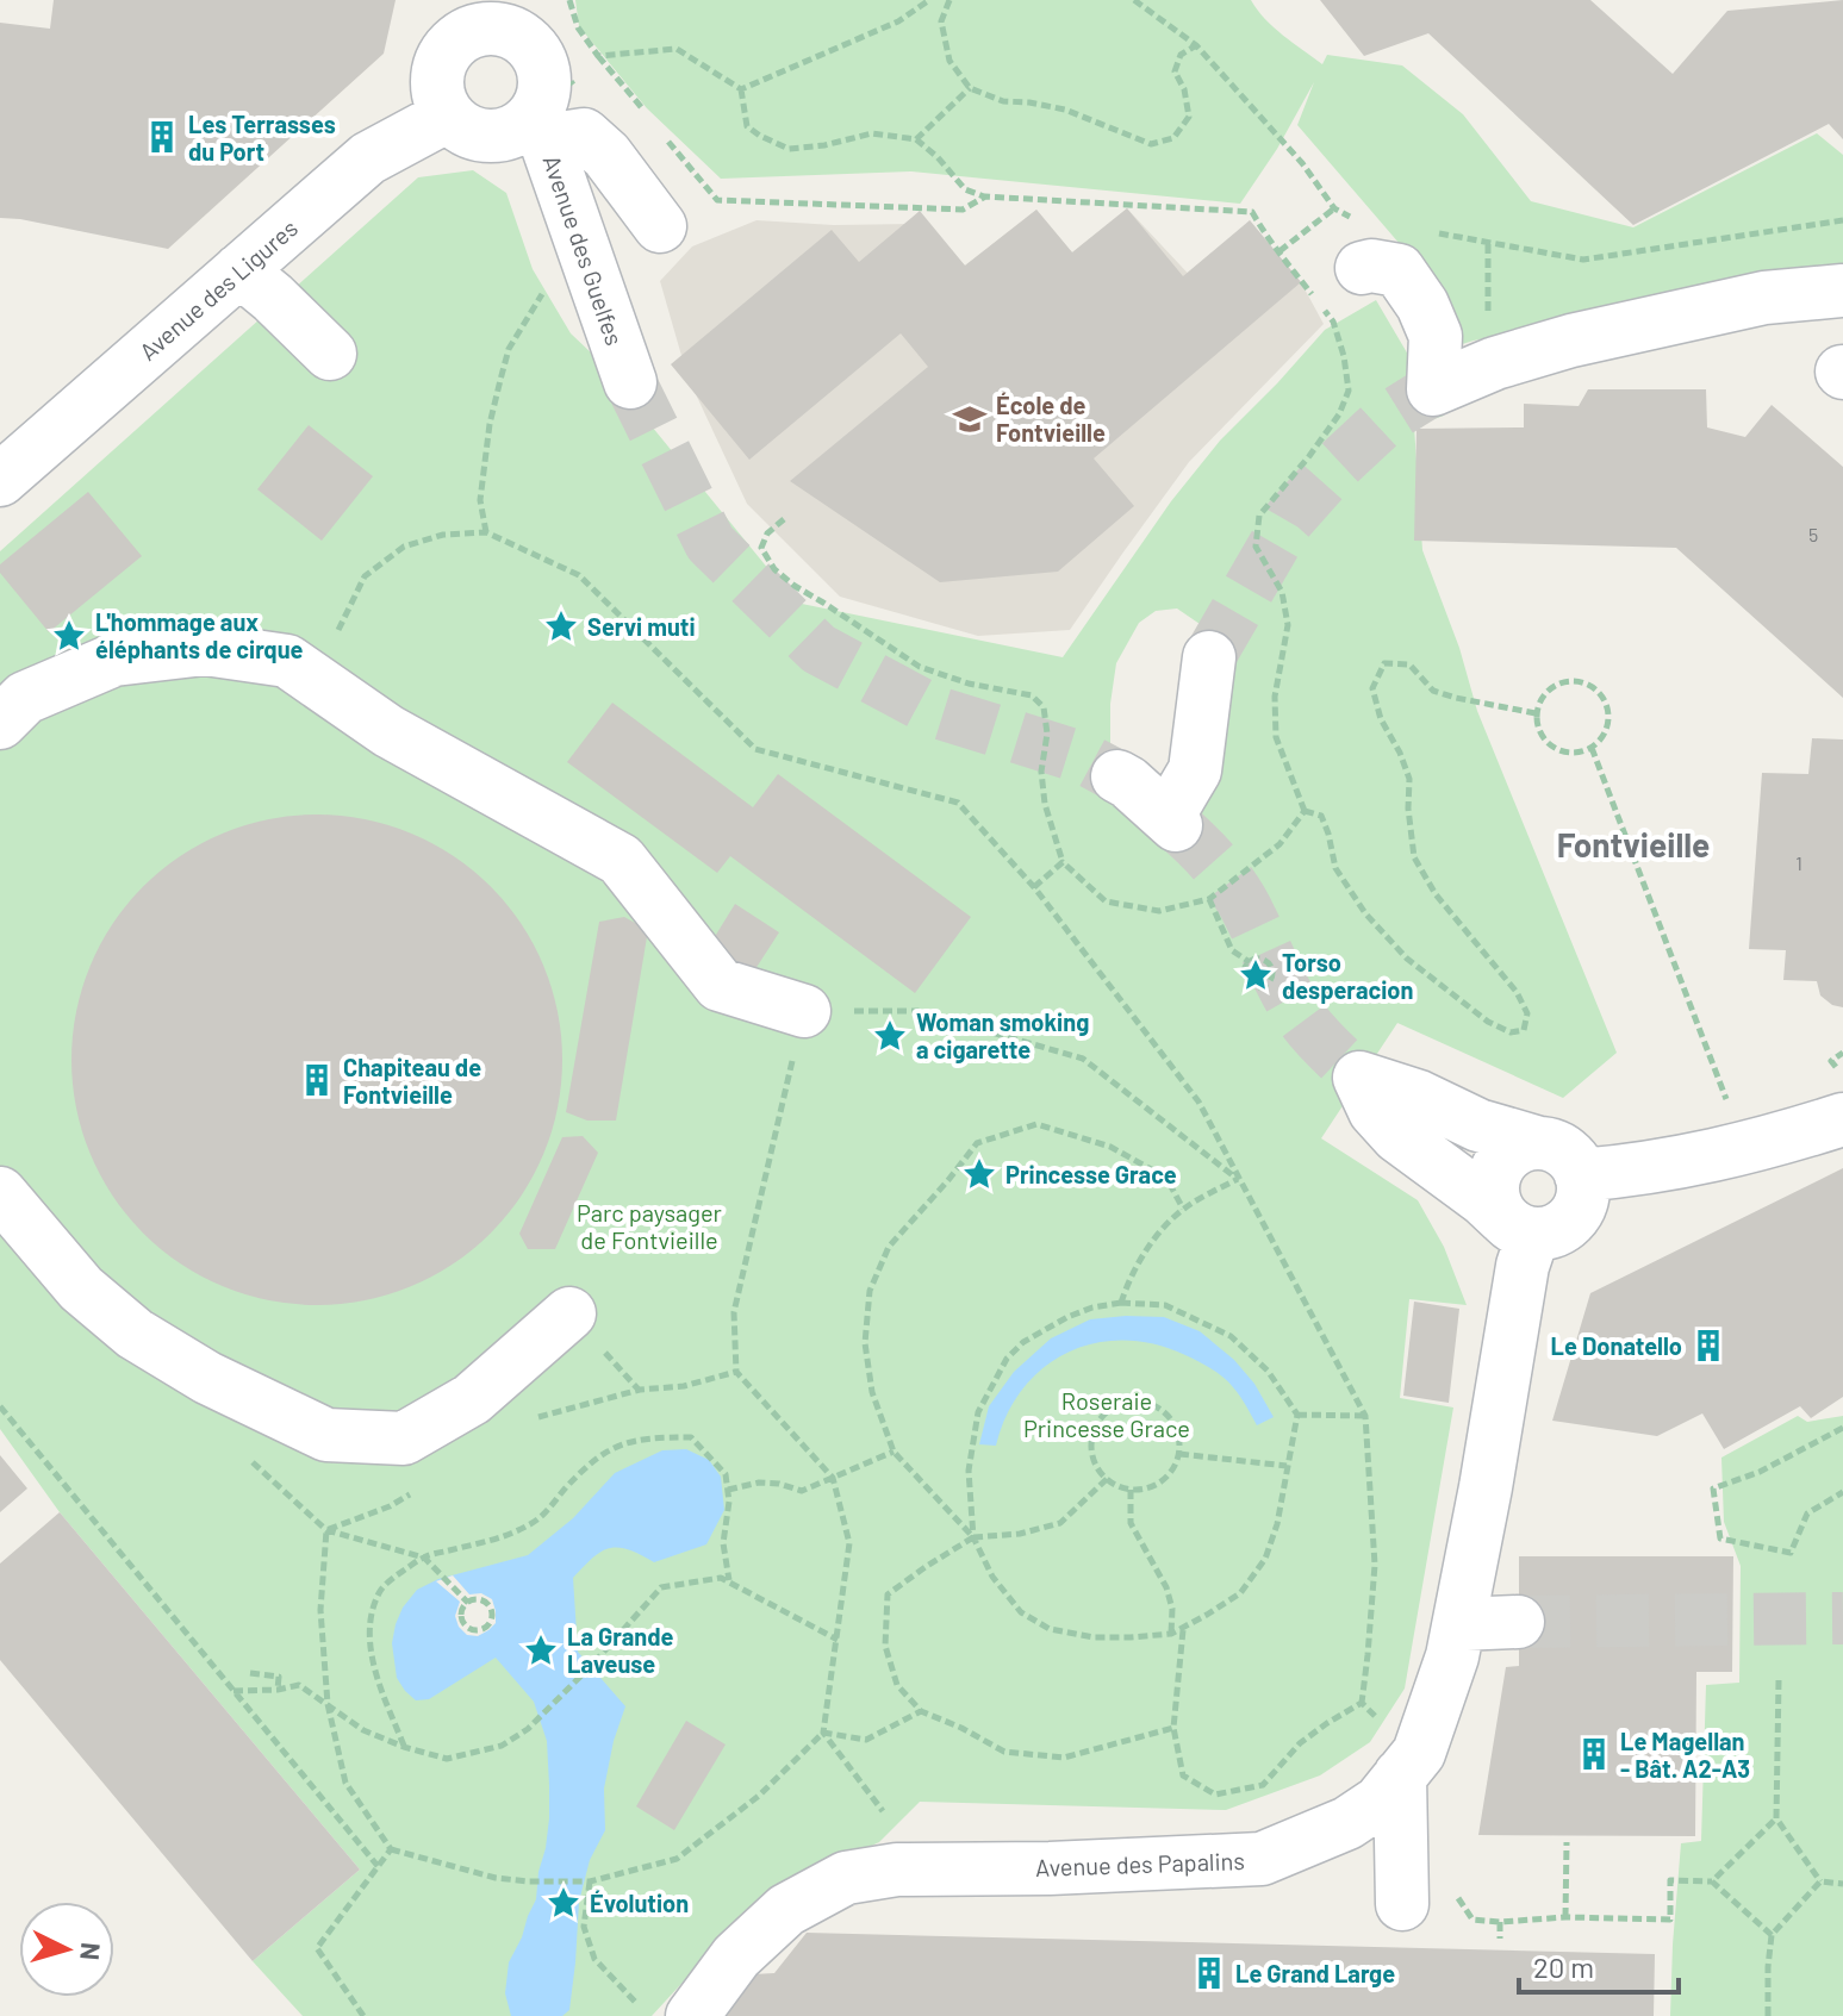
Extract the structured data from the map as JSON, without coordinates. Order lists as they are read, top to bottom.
{
  "streets": {
    "street": ["Avenue des Guelfes", "Avenue des Ligures", "Avenue des Papalins"]
  },
  "crossings": [
    ["Avenue des Guelfes", "Avenue des Ligures"]
  ],
  "districts": ["Fontvieille"],
  "parks": ["Parc paysager de Fontvieille", "Roseraie Princesse Grace"],
  "places": {
    "building": [
      "Les Terrasses du Port",
      "Chapiteau de Fontvieille",
      "Le Donatello",
      "Le Magellan - Bât. A2-A3",
      "Le Grand Large"
    ],
    "school or university": ["École de Fontvieille"],
    "place": [
      "Servi muti",
      "L'hommage aux éléphants de cirque",
      "Torso desperacion",
      "Woman smoking a cigarette",
      "Princesse Grace",
      "La Grande Laveuse",
      "Évolution"
    ]
  },
  "house_numbers": ["5", "1"],
  "scale_bar": "20 m",
  "north": "right"
}
